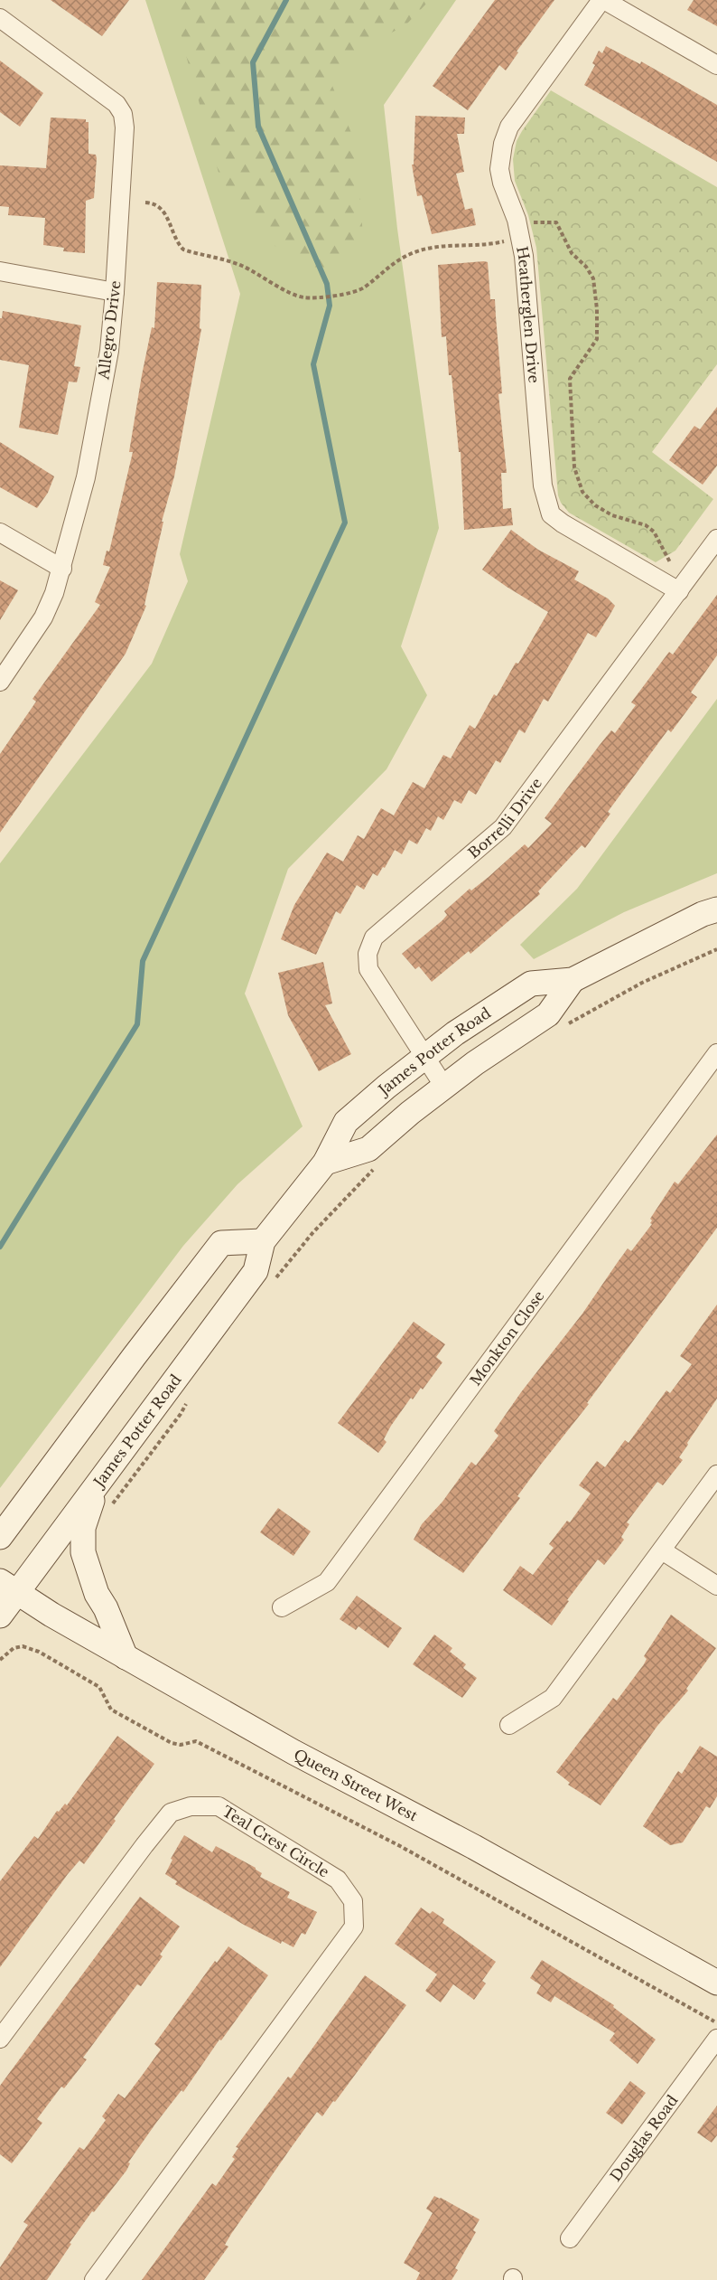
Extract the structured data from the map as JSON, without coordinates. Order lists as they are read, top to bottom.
{
  "streets": {
    "main road": ["James Potter Road", "Queen Street West"],
    "street": [
      "Heatherglen Drive",
      "Allegro Drive",
      "Borrelli Drive",
      "Monkton Close",
      "Teal Crest Circle",
      "Douglas Road"
    ]
  },
  "crossings": [
    ["Heatherglen Drive", "Borrelli Drive"],
    ["Borrelli Drive", "James Potter Road"],
    ["James Potter Road", "Queen Street West"]
  ]
}
